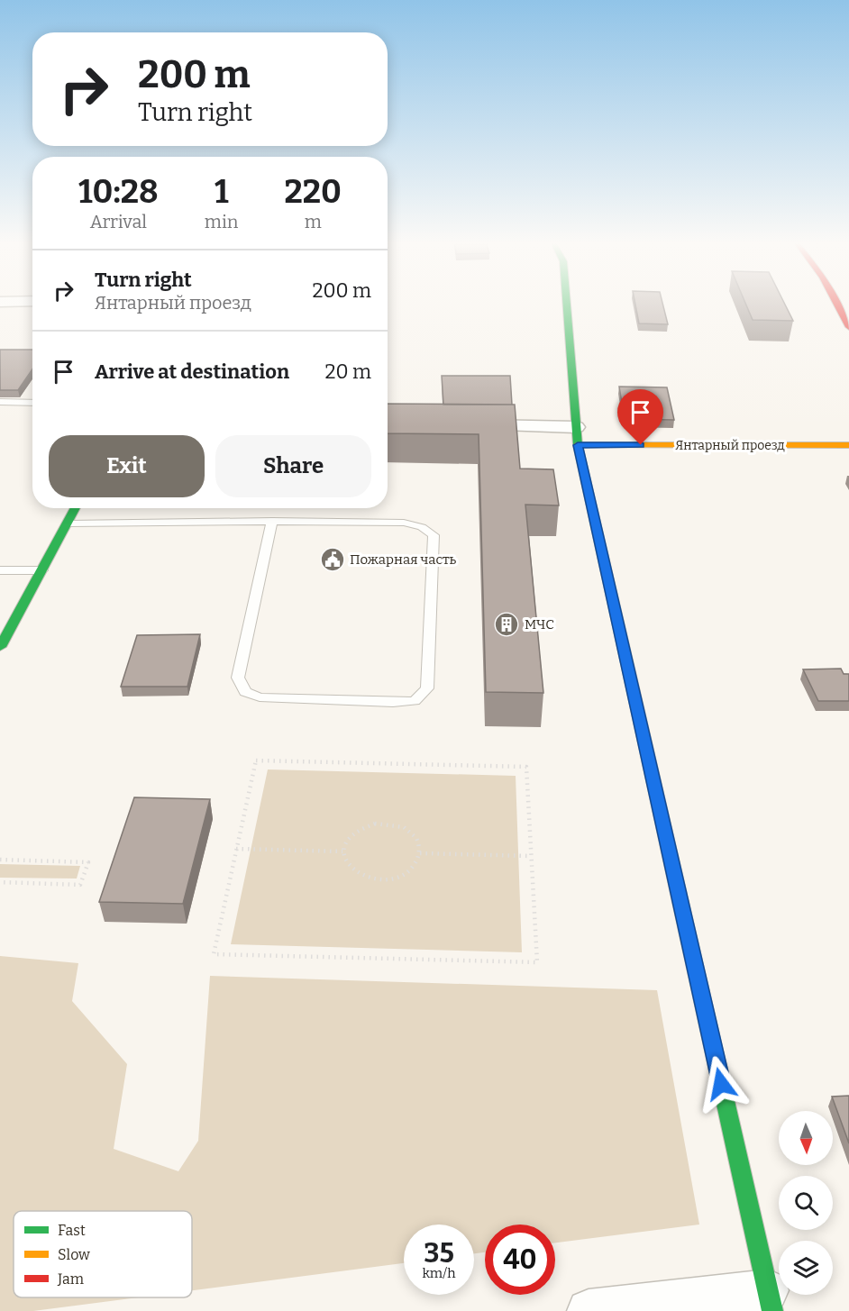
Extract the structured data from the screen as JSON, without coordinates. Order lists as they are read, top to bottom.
{
  "streets": {
    "street": ["Янтарный проезд"]
  },
  "places": {
    "public building": ["Пожарная часть"],
    "building": ["МЧС"]
  },
  "legend": ["Fast", "Slow", "Jam"],
  "north": "bottom",
  "page": {
    "turn": ["200 m", "Turn right"],
    "eta": [
      "10:28",
      "Arrival",
      "1",
      "min",
      "220",
      "m"
    ],
    "list": [
      {
        "name": "Turn right",
        "note": "Янтарный проезд",
        "value": "200 m"
      },
      {
        "name": "Arrive at destination",
        "value": "20 m"
      }
    ],
    "buttons": ["Exit", "Share"],
    "speed": "35 km/h",
    "limit": "40"
  }
}
